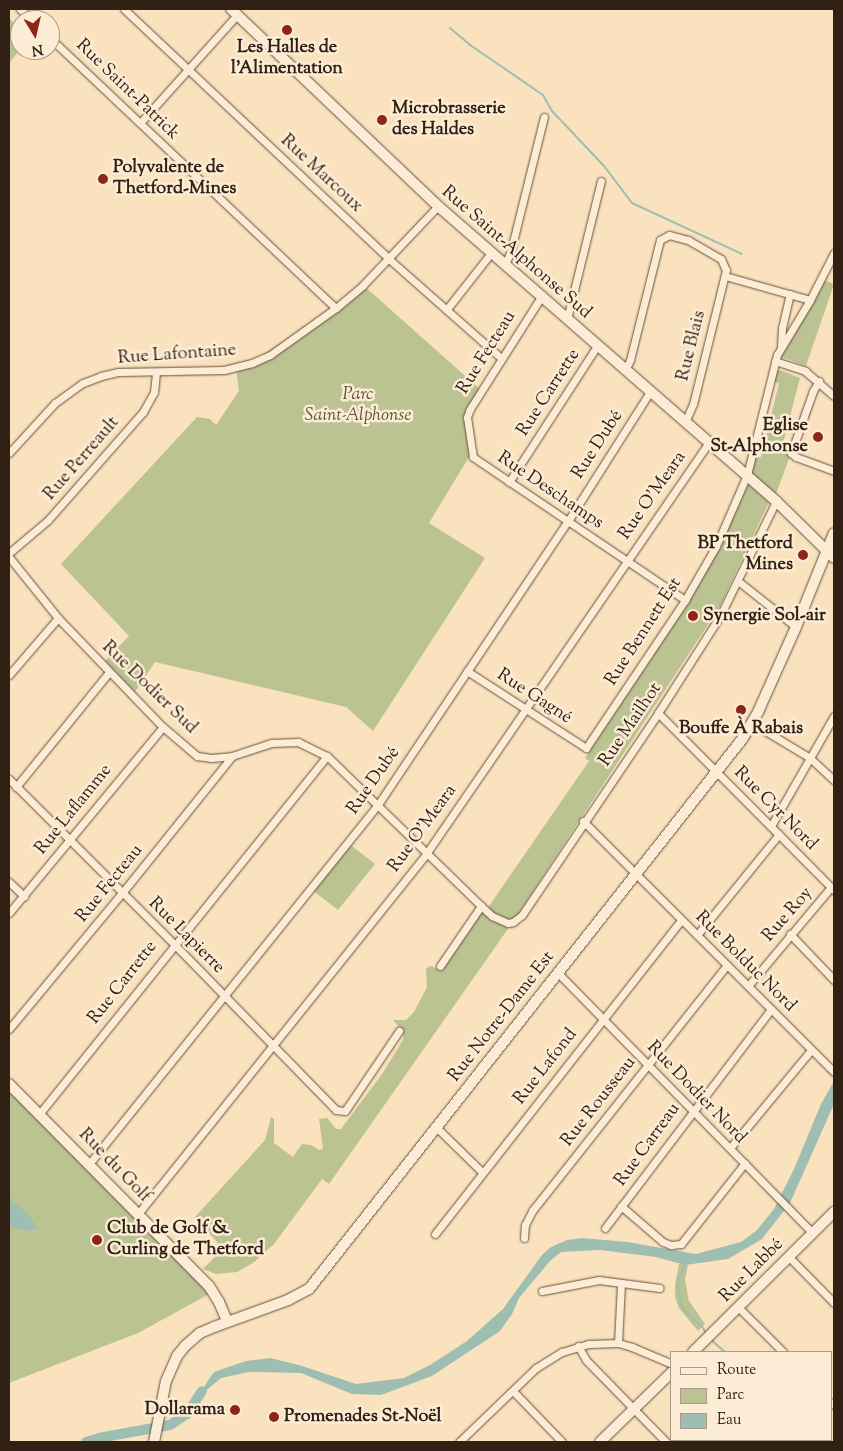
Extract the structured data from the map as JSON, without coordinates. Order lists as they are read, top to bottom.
{
  "streets": {
    "street": [
      "Rue Saint-Patrick",
      "Rue Marcoux",
      "Rue Saint-Alphonse Sud",
      "Rue Blais",
      "Rue Fecteau",
      "Rue Lafontaine",
      "Rue Carrette",
      "Rue Dubé",
      "Rue Perreault",
      "Rue Deschamps",
      "Rue O'Meara",
      "Rue Bennett Est",
      "Rue Dodier Sud",
      "Rue Gagné",
      "Rue Mailhot",
      "Rue Cyr Nord",
      "Rue Laflamme",
      "Rue Roy",
      "Rue Lapierre",
      "Rue Bolduc Nord",
      "Rue Notre-Dame Est",
      "Rue Lafond",
      "Rue Dodier Nord",
      "Rue Rousseau",
      "Rue Carreau",
      "Rue du Golf",
      "Rue Labbé"
    ]
  },
  "crossings": [
    ["Rue Saint-Patrick", "Rue Lafontaine"],
    ["Rue Marcoux", "Rue Fecteau"],
    ["Rue Marcoux", "Rue Lafontaine"],
    ["Rue Saint-Alphonse Sud", "Rue Blais"],
    ["Rue Saint-Alphonse Sud", "Rue Fecteau"],
    ["Rue Saint-Alphonse Sud", "Rue Lafontaine"],
    ["Rue Saint-Alphonse Sud", "Rue Carrette"],
    ["Rue Saint-Alphonse Sud", "Rue Dubé"],
    ["Rue Saint-Alphonse Sud", "Rue O'Meara"],
    ["Rue Saint-Alphonse Sud", "Rue Bennett Est"],
    ["Rue Saint-Alphonse Sud", "Rue Mailhot"],
    ["Rue Saint-Alphonse Sud", "Rue Notre-Dame Est"],
    ["Rue Fecteau", "Rue Deschamps"],
    ["Rue Fecteau", "Rue Dodier Sud"],
    ["Rue Fecteau", "Rue Lapierre"],
    ["Rue Lafontaine", "Rue Perreault"],
    ["Rue Carrette", "Rue Deschamps"],
    ["Rue Carrette", "Rue Dodier Sud"],
    ["Rue Carrette", "Rue Lapierre"],
    ["Rue Carrette", "Rue du Golf"],
    ["Rue Dubé", "Rue Deschamps"],
    ["Rue Dubé", "Rue Dodier Sud"],
    ["Rue Dubé", "Rue Gagné"],
    ["Rue Dubé", "Rue Lapierre"],
    ["Rue Dubé", "Rue du Golf"],
    ["Rue Deschamps", "Rue O'Meara"],
    ["Rue Deschamps", "Rue Bennett Est"],
    ["Rue O'Meara", "Rue Dodier Sud"],
    ["Rue O'Meara", "Rue Gagné"],
    ["Rue O'Meara", "Rue Lapierre"],
    ["Rue O'Meara", "Rue du Golf"],
    ["Rue Bennett Est", "Rue Gagné"],
    ["Rue Dodier Sud", "Rue Mailhot"],
    ["Rue Dodier Sud", "Rue Laflamme"],
    ["Rue Mailhot", "Rue Cyr Nord"],
    ["Rue Mailhot", "Rue Bolduc Nord"],
    ["Rue Cyr Nord", "Rue Roy"],
    ["Rue Cyr Nord", "Rue Notre-Dame Est"],
    ["Rue Laflamme", "Rue Lapierre"],
    ["Rue Roy", "Rue Bolduc Nord"],
    ["Rue Bolduc Nord", "Rue Notre-Dame Est"],
    ["Rue Bolduc Nord", "Rue Lafond"],
    ["Rue Bolduc Nord", "Rue Rousseau"],
    ["Rue Bolduc Nord", "Rue Carreau"],
    ["Rue Notre-Dame Est", "Rue Dodier Nord"],
    ["Rue Notre-Dame Est", "Rue du Golf"],
    ["Rue Lafond", "Rue Dodier Nord"],
    ["Rue Dodier Nord", "Rue Rousseau"],
    ["Rue Dodier Nord", "Rue Carreau"],
    ["Rue Dodier Nord", "Rue Labbé"]
  ],
  "parks": ["Parc Saint-Alphonse"],
  "places": [
    "Les Halles de l'Alimentation",
    "Microbrasserie des Haldes",
    "Polyvalente de Thetford-Mines",
    "Eglise St-Alphonse",
    "BP Thetford Mines",
    "Synergie Sol-air",
    "Bouffe À Rabais",
    "Club de Golf & Curling de Thetford",
    "Dollarama",
    "Promenades St-Noël"
  ],
  "legend": ["Route", "Parc", "Eau"],
  "north": "bottom"
}
